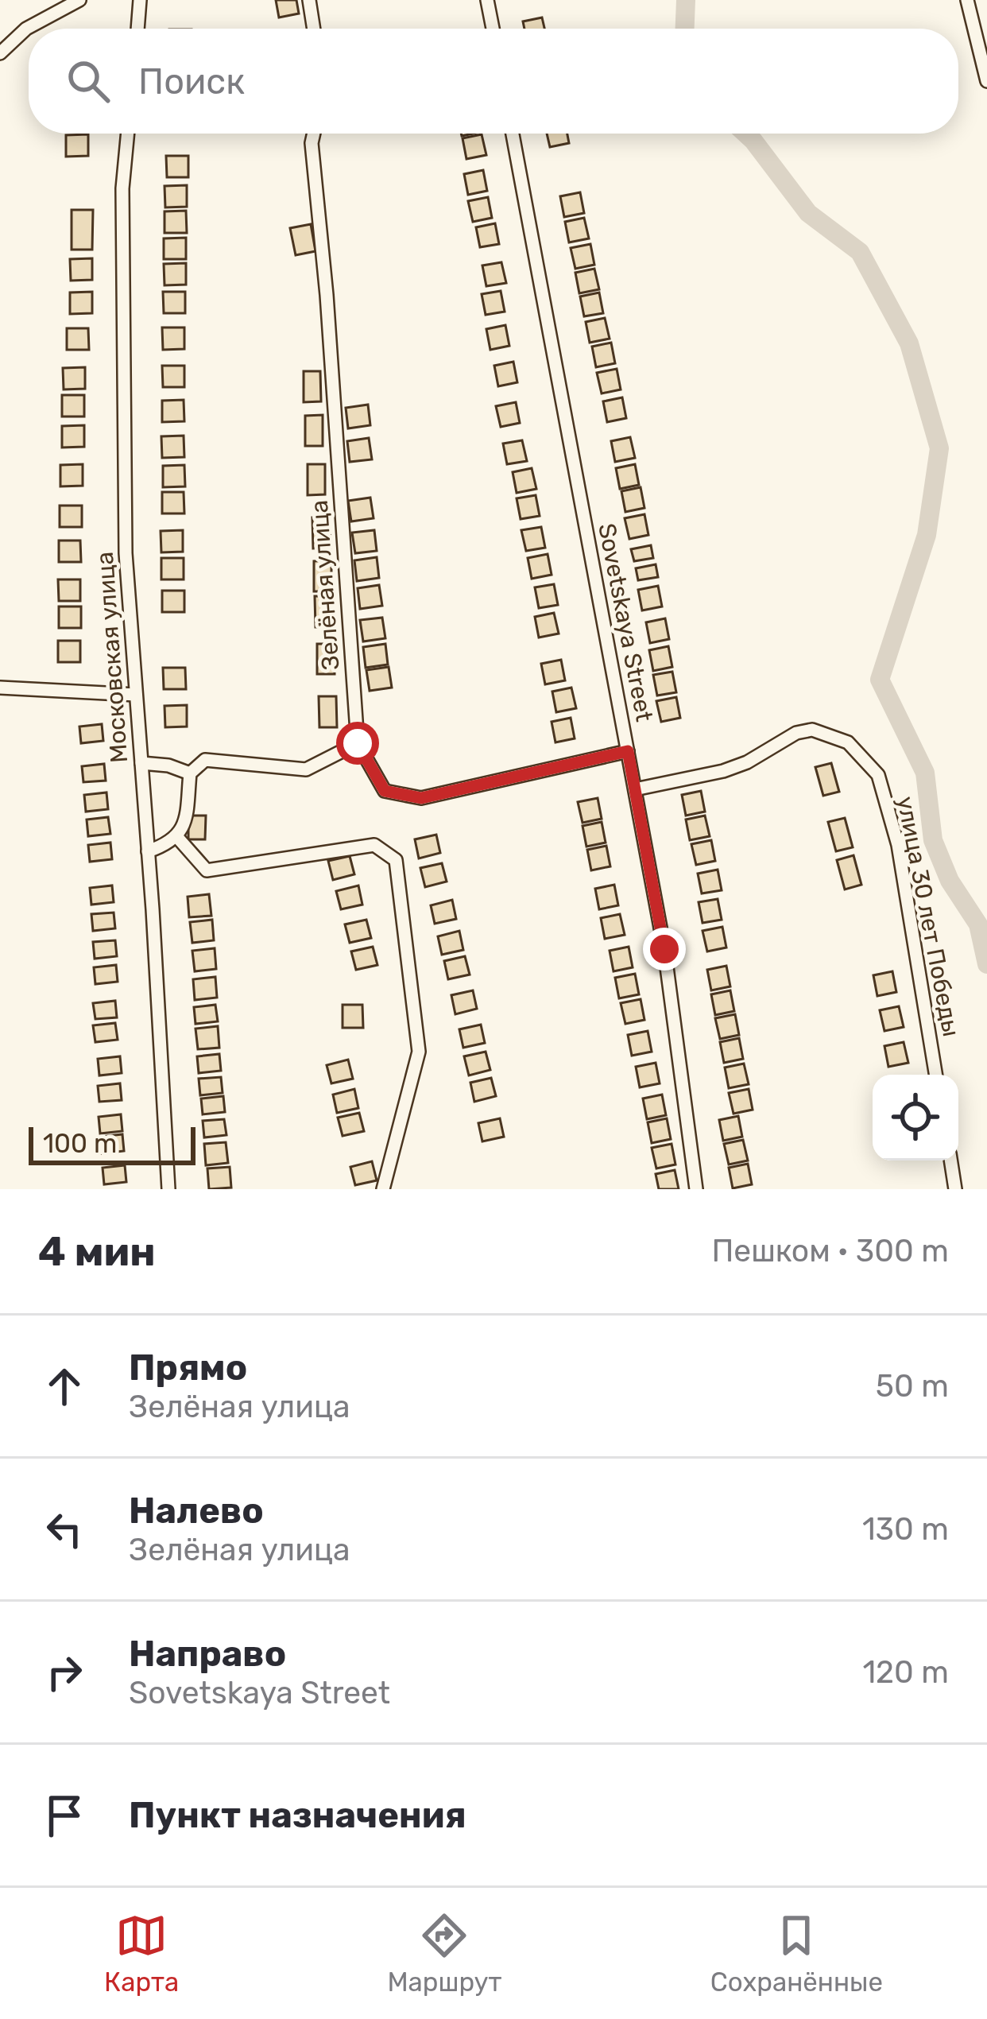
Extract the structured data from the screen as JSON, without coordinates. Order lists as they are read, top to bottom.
{
  "streets": {
    "street": [
      "Зелёная улица",
      "Sovetskaya Street",
      "Московская улица",
      "улица 30 лет Победы"
    ]
  },
  "crossings": [
    ["Зелёная улица", "Sovetskaya Street"],
    ["Sovetskaya Street", "улица 30 лет Победы"]
  ],
  "scale_bar": "100 m",
  "page": {
    "search": "Поиск",
    "scale": "100 m",
    "heading": ["4 мин", "Пешком · 300 m"],
    "list": [
      ["Прямо", "Зелёная улица", "50 m"],
      ["Налево", "Зелёная улица", "130 m"],
      ["Направо", "Sovetskaya Street", "120 m"],
      "Пункт назначения"
    ],
    "nav": ["Карта", "Маршрут", "Сохранённые"]
  }
}
